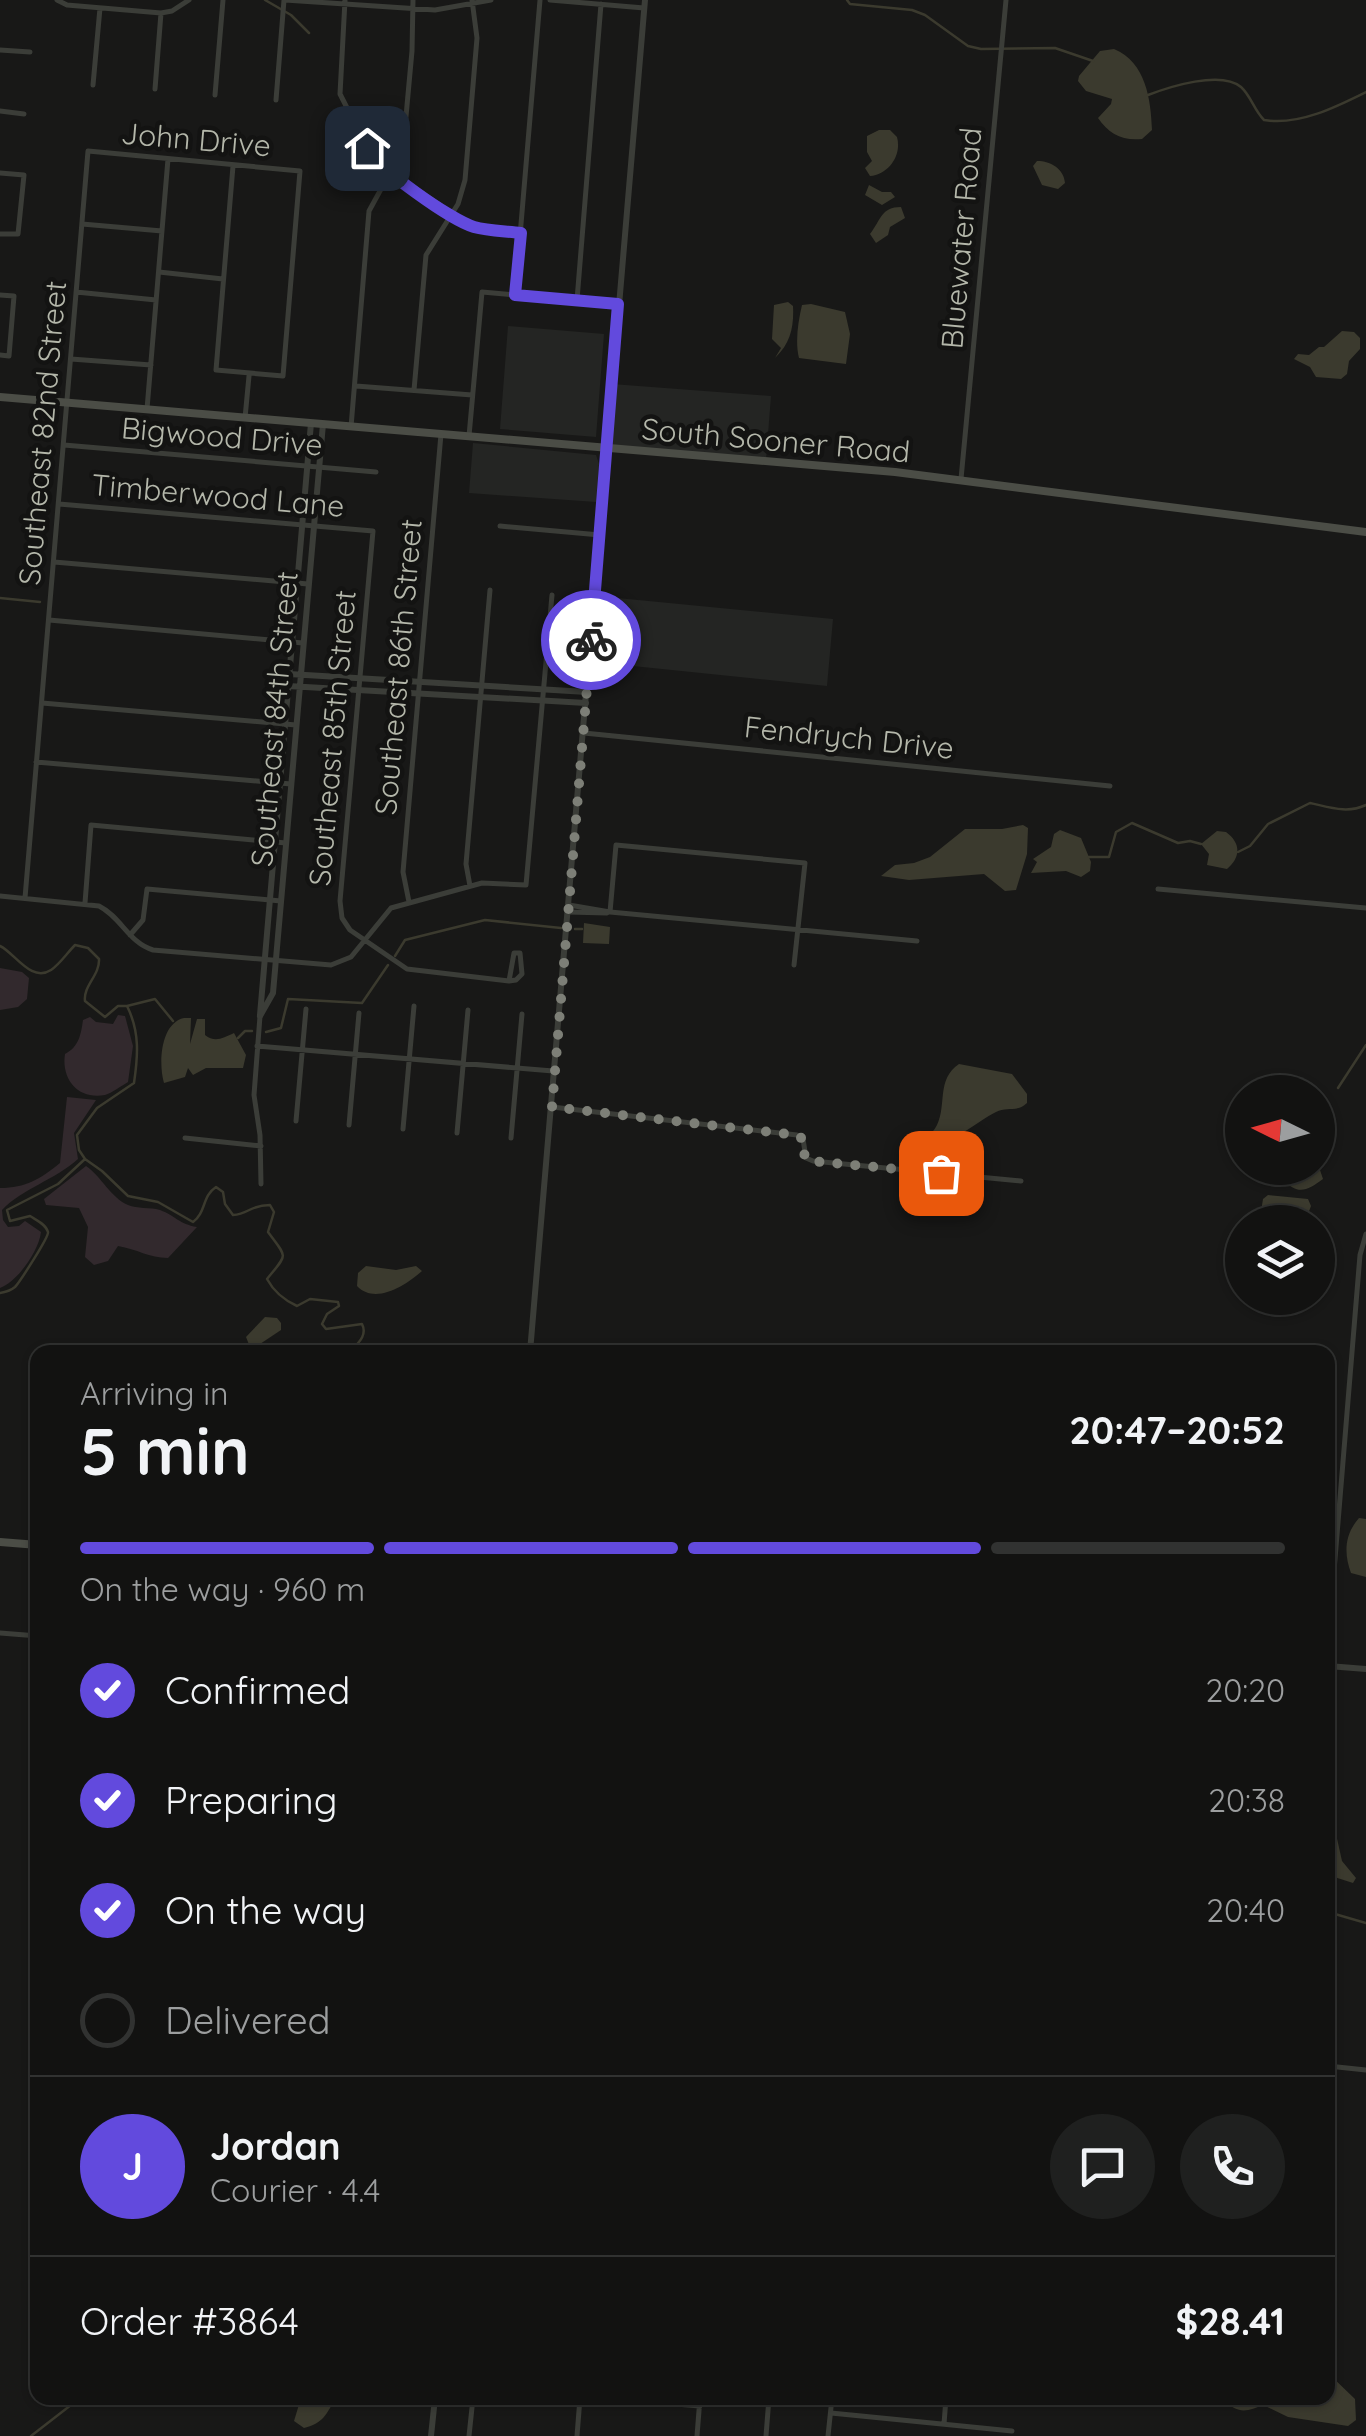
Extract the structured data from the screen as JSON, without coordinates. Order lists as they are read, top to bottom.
{
  "streets": {
    "main road": ["South Sooner Road"],
    "street": [
      "John Drive",
      "Bluewater Road",
      "Southeast 82nd Street",
      "Bigwood Drive",
      "Timberwood Lane",
      "Southeast 86th Street",
      "Southeast 84th Street",
      "Fendrych Drive",
      "Southeast 85th Street"
    ]
  },
  "crossings": [
    ["John Drive", "Southeast 82nd Street"],
    ["Bluewater Road", "South Sooner Road"],
    ["Southeast 82nd Street", "Bigwood Drive"],
    ["Southeast 82nd Street", "South Sooner Road"],
    ["Southeast 82nd Street", "Timberwood Lane"],
    ["Bigwood Drive", "Southeast 84th Street"],
    ["South Sooner Road", "Southeast 86th Street"],
    ["South Sooner Road", "Southeast 84th Street"],
    ["Timberwood Lane", "Southeast 84th Street"],
    ["Timberwood Lane", "Southeast 85th Street"]
  ],
  "north": "left",
  "page": {
    "heading": ["5 min", "Arriving in", "20:47–20:52"],
    "panel": [
      "Jordan",
      "Courier · 4.4",
      "Order #3864",
      "$28.41"
    ],
    "bar": "On the way · 960 m",
    "list": [
      ["Confirmed", "20:20"],
      ["Preparing", "20:38"],
      ["On the way", "20:40"],
      "Delivered"
    ],
    "round": "J"
  }
}
